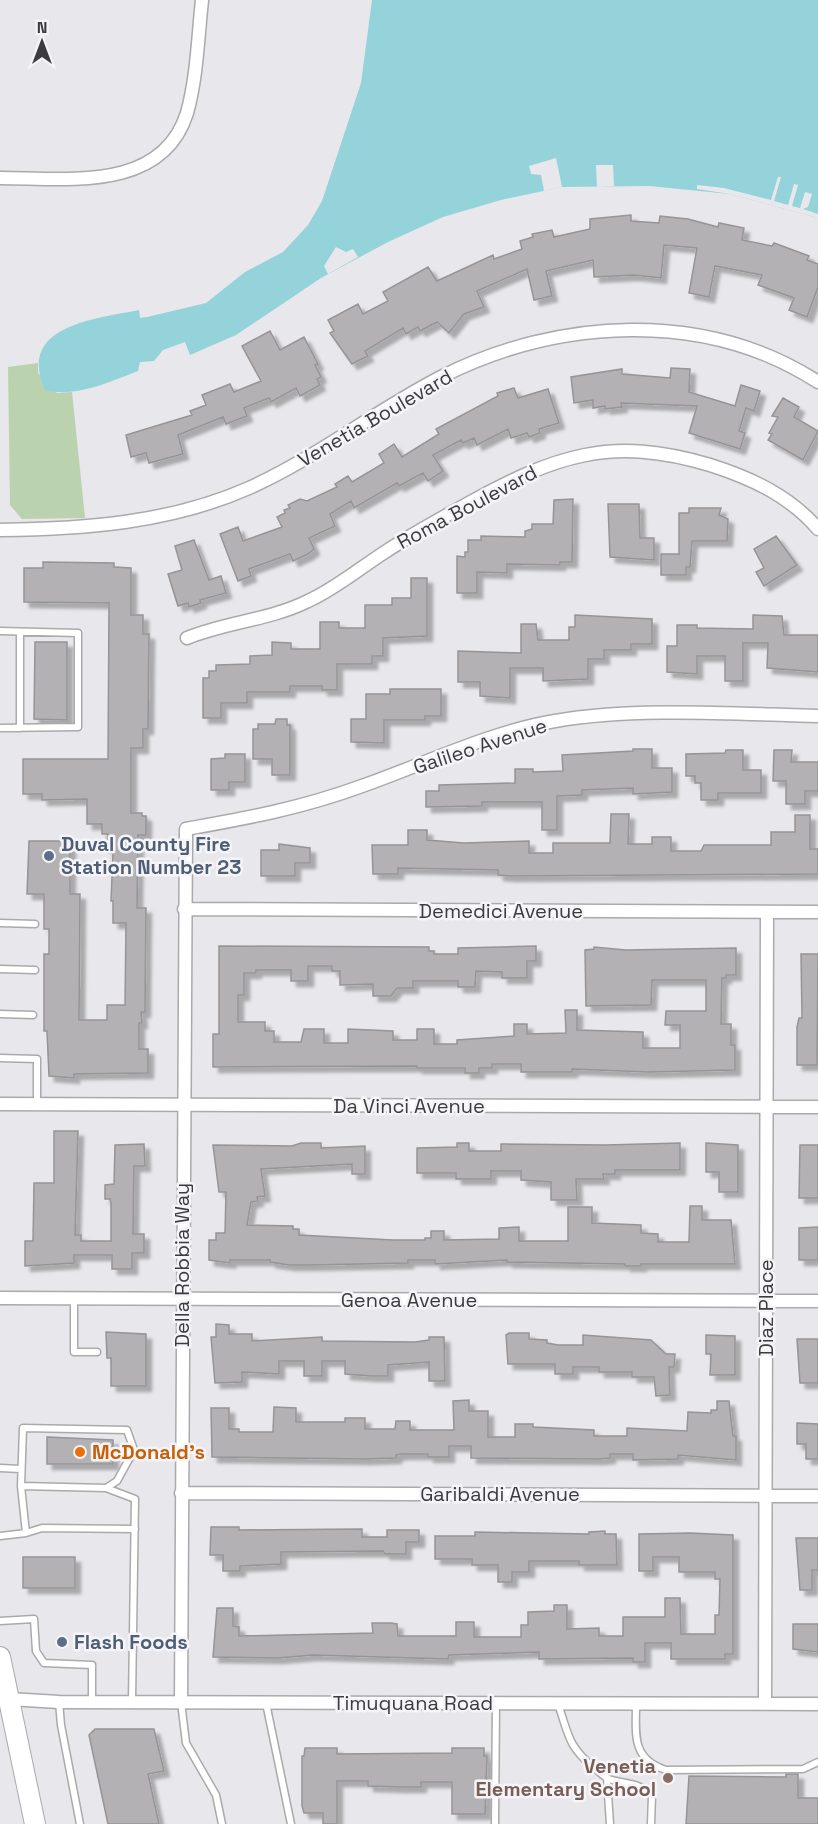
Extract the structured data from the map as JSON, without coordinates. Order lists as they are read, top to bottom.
{
  "streets": {
    "street": [
      "Venetia Boulevard",
      "Roma Boulevard",
      "Galileo Avenue",
      "Demedici Avenue",
      "Da Vinci Avenue",
      "Della Robbia Way",
      "Genoa Avenue",
      "Diaz Place",
      "Garibaldi Avenue",
      "Timuquana Road"
    ]
  },
  "crossings": [
    ["Galileo Avenue", "Della Robbia Way"],
    ["Demedici Avenue", "Della Robbia Way"],
    ["Demedici Avenue", "Diaz Place"],
    ["Da Vinci Avenue", "Della Robbia Way"],
    ["Da Vinci Avenue", "Diaz Place"],
    ["Della Robbia Way", "Genoa Avenue"],
    ["Della Robbia Way", "Garibaldi Avenue"],
    ["Della Robbia Way", "Timuquana Road"],
    ["Genoa Avenue", "Diaz Place"],
    ["Diaz Place", "Garibaldi Avenue"],
    ["Diaz Place", "Timuquana Road"]
  ],
  "places": [
    "Duval County Fire Station Number 23",
    "McDonald's",
    "Flash Foods",
    "Venetia Elementary School"
  ],
  "north": "top"
}
